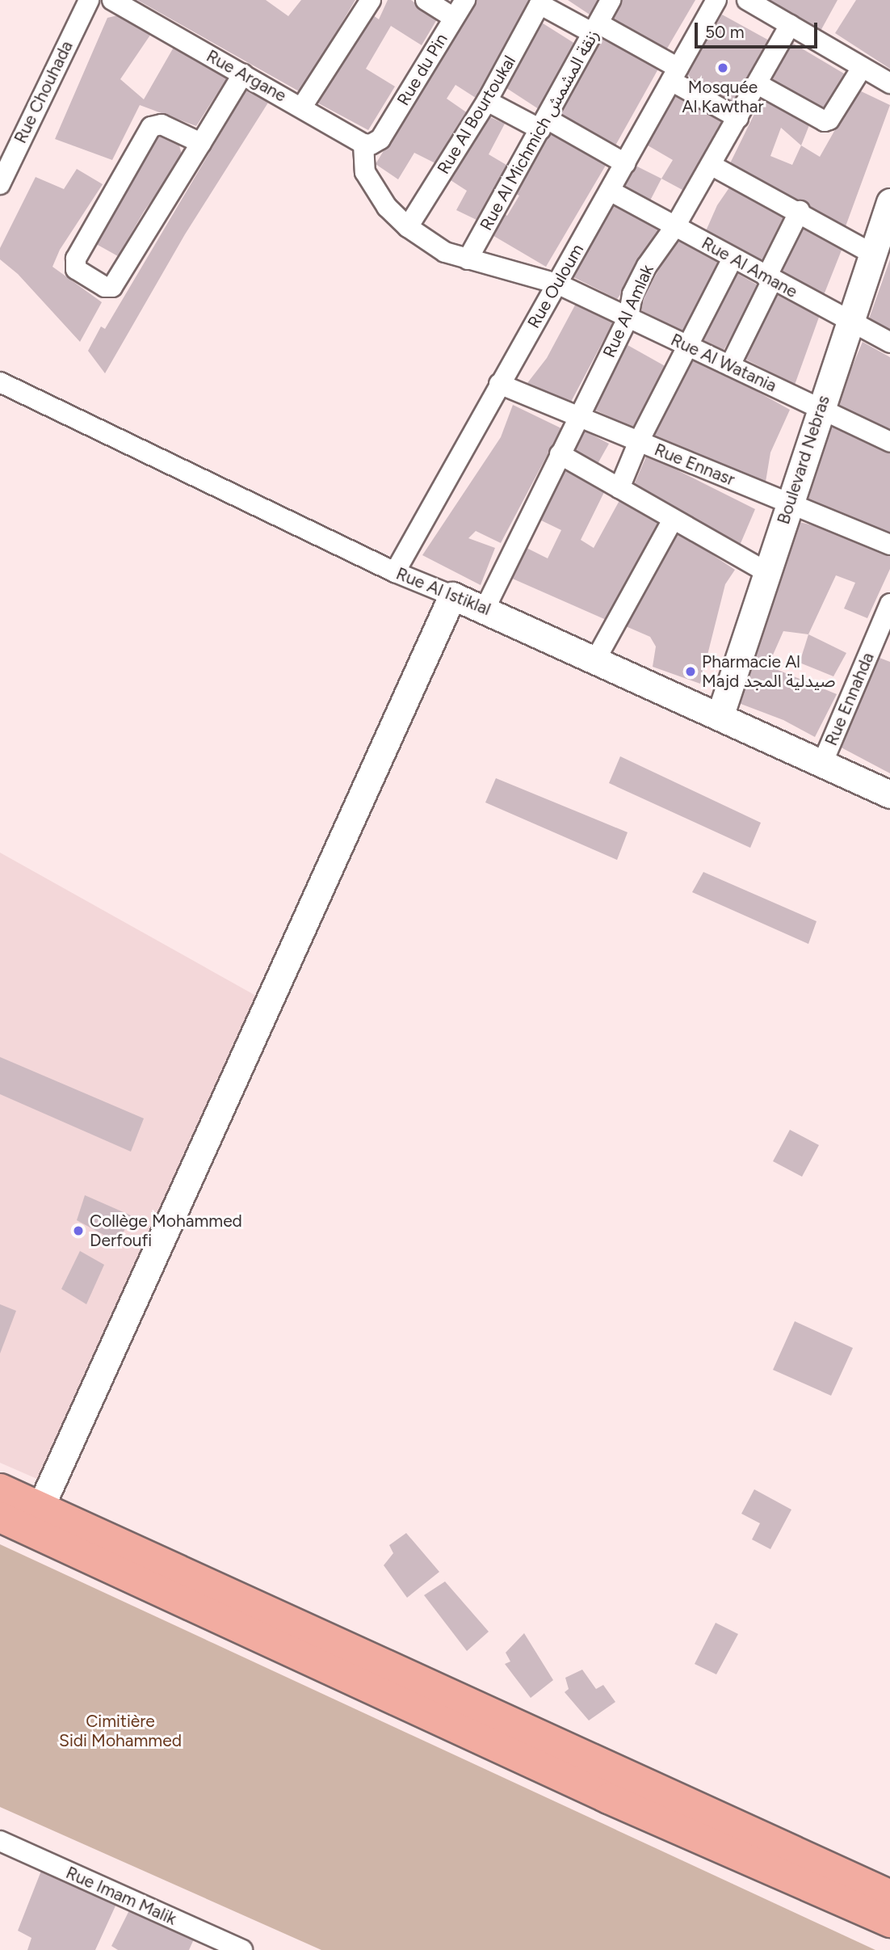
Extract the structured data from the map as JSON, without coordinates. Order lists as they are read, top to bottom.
{
  "streets": {
    "street": [
      "Rue du Pin",
      "Rue Argane",
      "Rue Chouhada",
      "Rue Al Bourtoukal",
      "Rue Al Michmich زنقة المشمش",
      "Rue Al Amane",
      "Rue Ouloum",
      "Rue Al Amlak",
      "Rue Al Watania",
      "Boulevard Nebras",
      "Rue Ennasr",
      "Rue Al Istiklal",
      "Rue Ennahda",
      "Rue Imam Malik"
    ]
  },
  "crossings": [
    ["Rue du Pin", "Rue Argane"],
    ["Rue du Pin", "Rue Al Watania"],
    ["Rue Argane", "Rue Al Watania"],
    ["Rue Al Bourtoukal", "Rue Al Watania"],
    ["Rue Al Michmich زنقة المشمش", "Rue Al Watania"],
    ["Rue Al Amane", "Rue Ouloum"],
    ["Rue Al Amane", "Rue Al Amlak"],
    ["Rue Al Amane", "Boulevard Nebras"],
    ["Rue Ouloum", "Rue Al Watania"],
    ["Rue Ouloum", "Rue Ennasr"],
    ["Rue Ouloum", "Rue Al Istiklal"],
    ["Rue Al Amlak", "Rue Al Watania"],
    ["Rue Al Amlak", "Rue Ennasr"],
    ["Rue Al Amlak", "Rue Al Istiklal"],
    ["Rue Al Watania", "Boulevard Nebras"],
    ["Boulevard Nebras", "Rue Ennasr"],
    ["Boulevard Nebras", "Rue Al Istiklal"],
    ["Rue Al Istiklal", "Rue Ennahda"]
  ],
  "parks": ["Cimitière Sidi Mohammed"],
  "places": ["Mosquée Al Kawthar", "Pharmacie Al Majd صيدلية المجد", "Collège Mohammed Derfoufi"],
  "scale_bar": "50 m"
}
